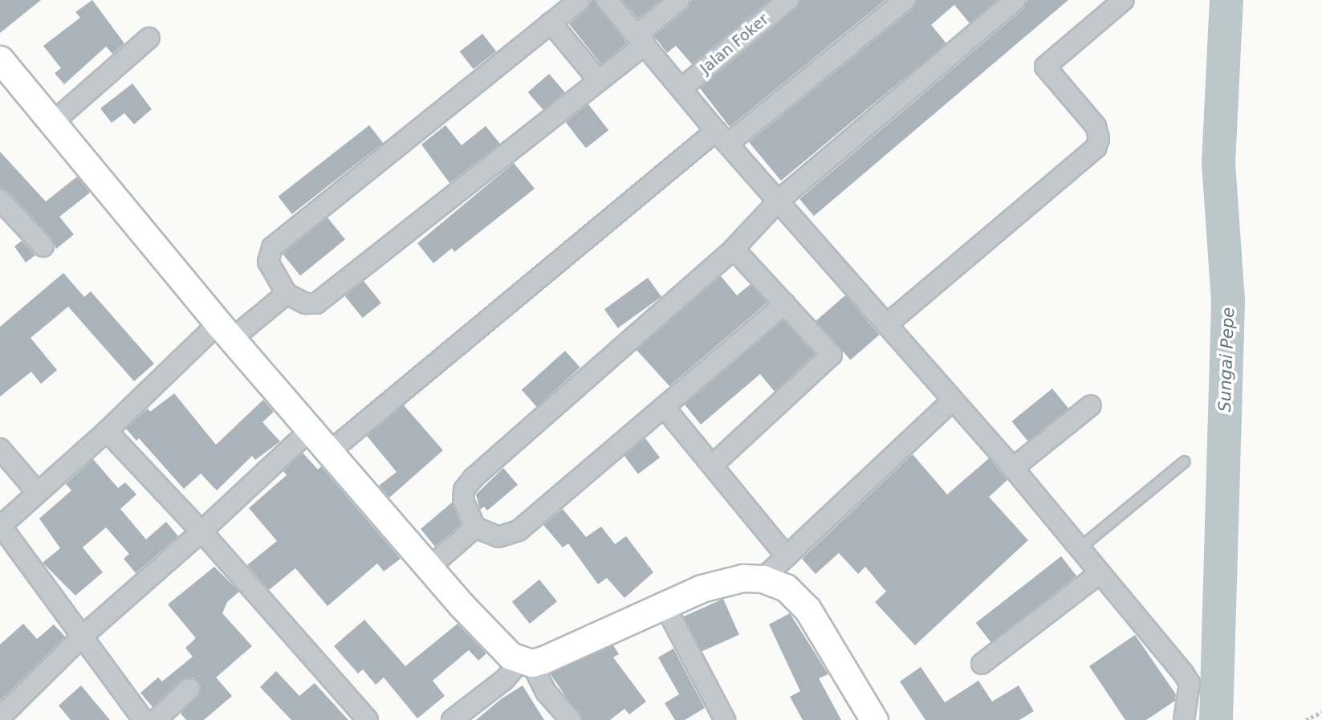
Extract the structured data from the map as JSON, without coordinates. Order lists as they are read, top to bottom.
{
  "streets": {
    "street": ["Jalan Foker"]
  },
  "water": ["Sungai Pepe"]
}
